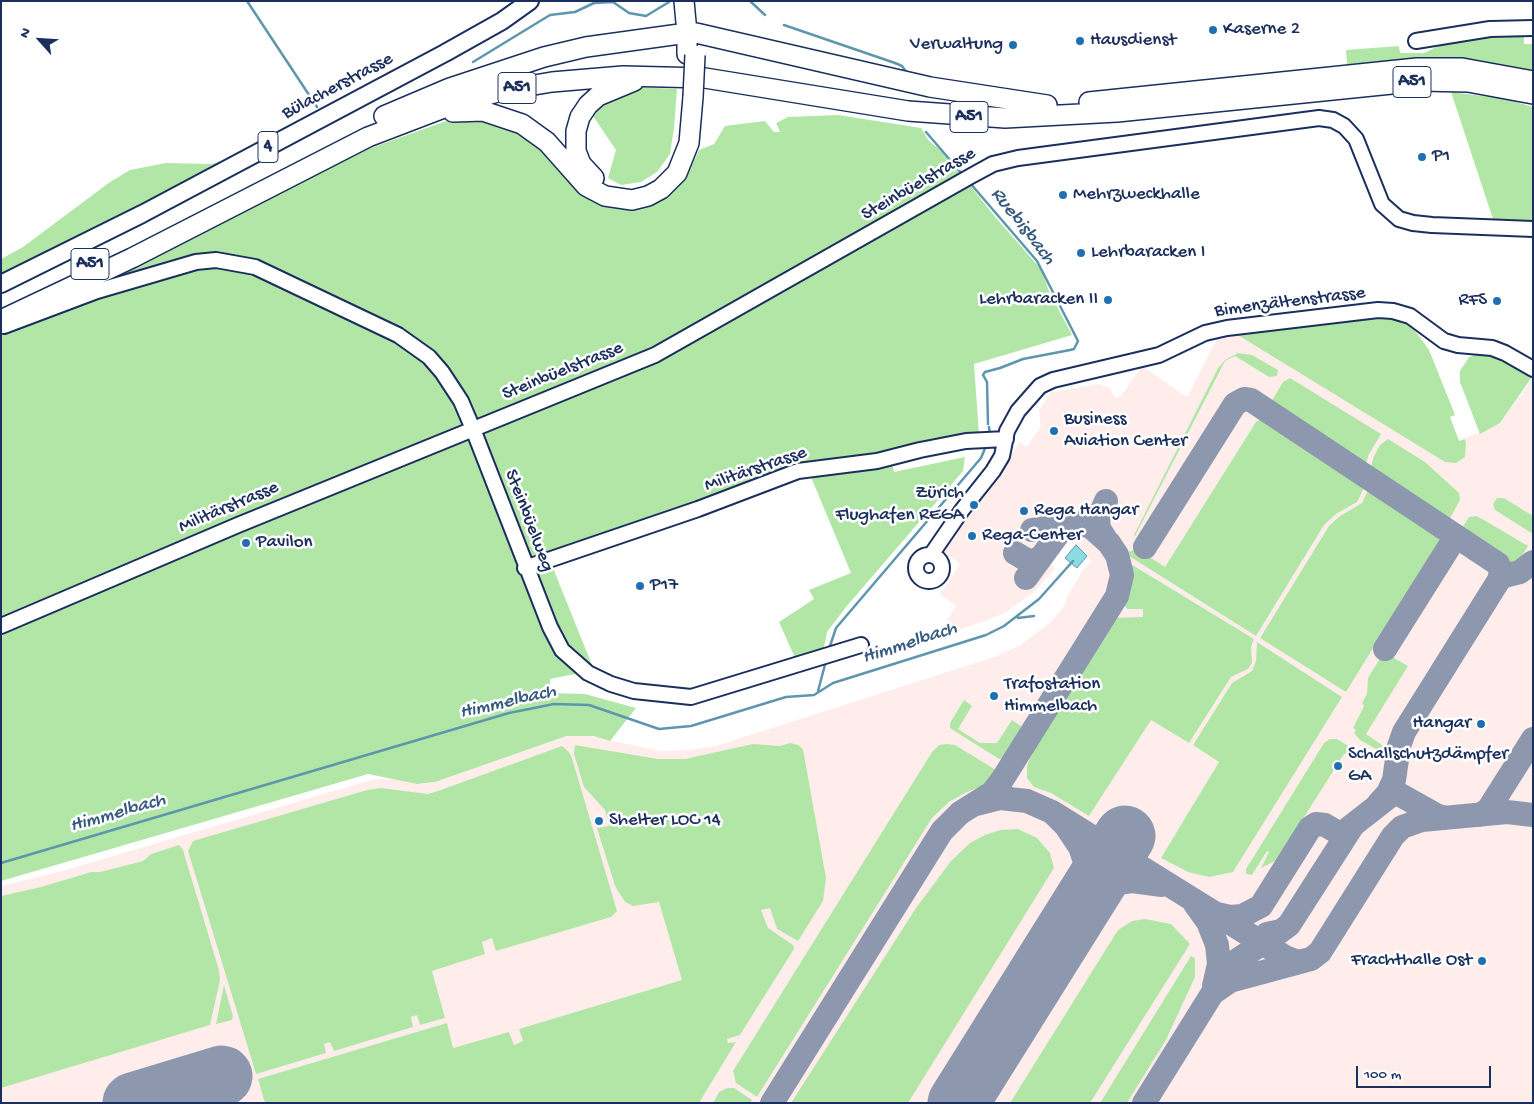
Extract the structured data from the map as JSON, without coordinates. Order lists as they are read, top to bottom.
{
  "streets": {
    "highway": ["A51"],
    "main road": ["Bülacherstrasse", "4"],
    "street": [
      "Steinbüelstrasse",
      "Bimenzältenstrasse",
      "Militärstrasse",
      "Steinbüelweg"
    ]
  },
  "crossings": [
    ["Steinbüelstrasse", "Militärstrasse"],
    ["Steinbüelstrasse", "Steinbüelweg"],
    ["Bimenzältenstrasse", "Militärstrasse"],
    ["Militärstrasse", "Steinbüelweg"]
  ],
  "water": ["Ruebisbach", "Himmelbach"],
  "places": [
    "Kaserne 2",
    "Hausdienst",
    "Verwaltung",
    "P1",
    "Mehrzweckhalle",
    "Lehrbaracken I",
    "Lehrbaracken II",
    "RFS",
    "Business Aviation Center",
    "Zürich Flughafen REGA",
    "Rega Hangar",
    "Rega-Center",
    "Pavilon",
    "P17",
    "Trafostation Himmelbach",
    "Hangar",
    "Schallschutzdämpfer GA",
    "Shelter LOC 14",
    "Frachthalle Ost"
  ],
  "scale_bar": "100 m",
  "north": "top left"
}
